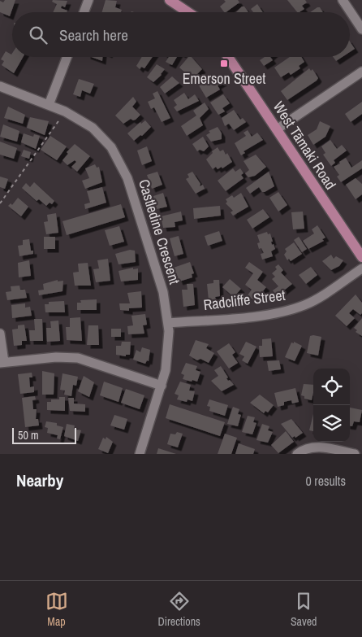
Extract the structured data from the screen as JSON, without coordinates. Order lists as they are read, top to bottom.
{
  "streets": {
    "main road": ["West Tāmaki Road"],
    "street": ["Castledine Crescent", "Radcliffe Street"]
  },
  "crossings": [
    ["Castledine Crescent", "Radcliffe Street"]
  ],
  "places": {
    "transit": ["Emerson Street"]
  },
  "scale_bar": "50 m",
  "page": {
    "search": "Search here",
    "scale": "50 m",
    "heading": ["Nearby", "0 results"],
    "nav": ["Map", "Directions", "Saved"]
  }
}
